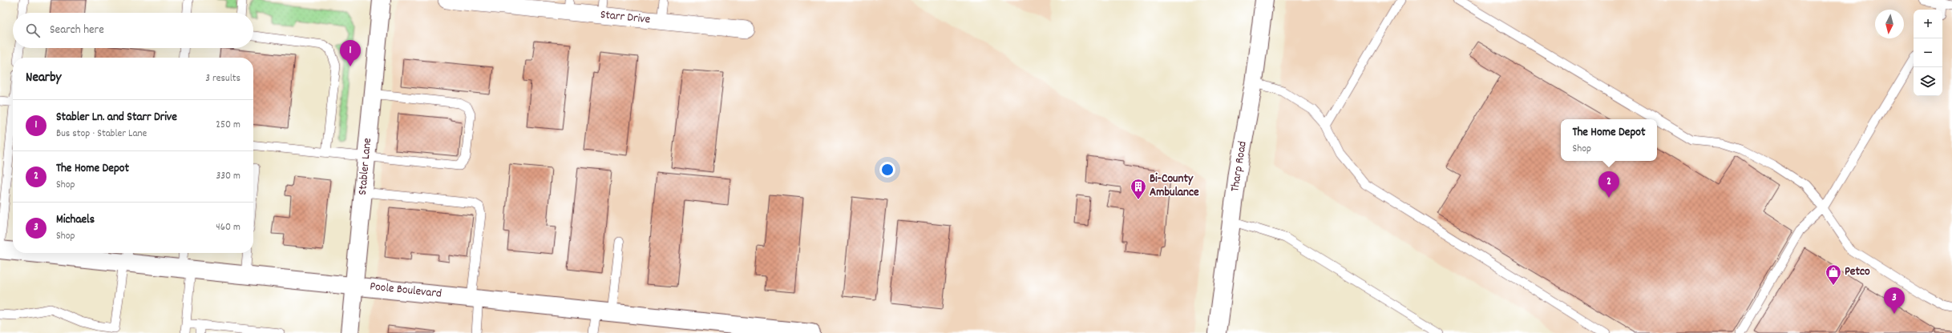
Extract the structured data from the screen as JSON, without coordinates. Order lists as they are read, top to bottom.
{
  "streets": {
    "street": [
      "Starr Drive",
      "Stabler Lane",
      "Tharp Road",
      "Poole Boulevard"
    ]
  },
  "crossings": [
    ["Stabler Lane", "Poole Boulevard"]
  ],
  "places": {
    "building": ["Bi-County Ambulance"],
    "shop": ["Petco"]
  },
  "north": "bottom",
  "page": {
    "map_buttons": ["+", "−"],
    "search": "Search here",
    "pins": ["1", "2", "3"],
    "heading": ["Nearby", "3 results"],
    "list": [
      {
        "mark": "1",
        "name": "Stabler Ln. and Starr Drive",
        "note": "Bus stop · Stabler Lane",
        "value": "250 m"
      },
      {
        "mark": "2",
        "name": "The Home Depot",
        "note": "Shop",
        "value": "330 m"
      },
      {
        "mark": "3",
        "name": "Michaels",
        "note": "Shop",
        "value": "460 m"
      }
    ],
    "popup": ["The Home Depot", "Shop"]
  }
}
